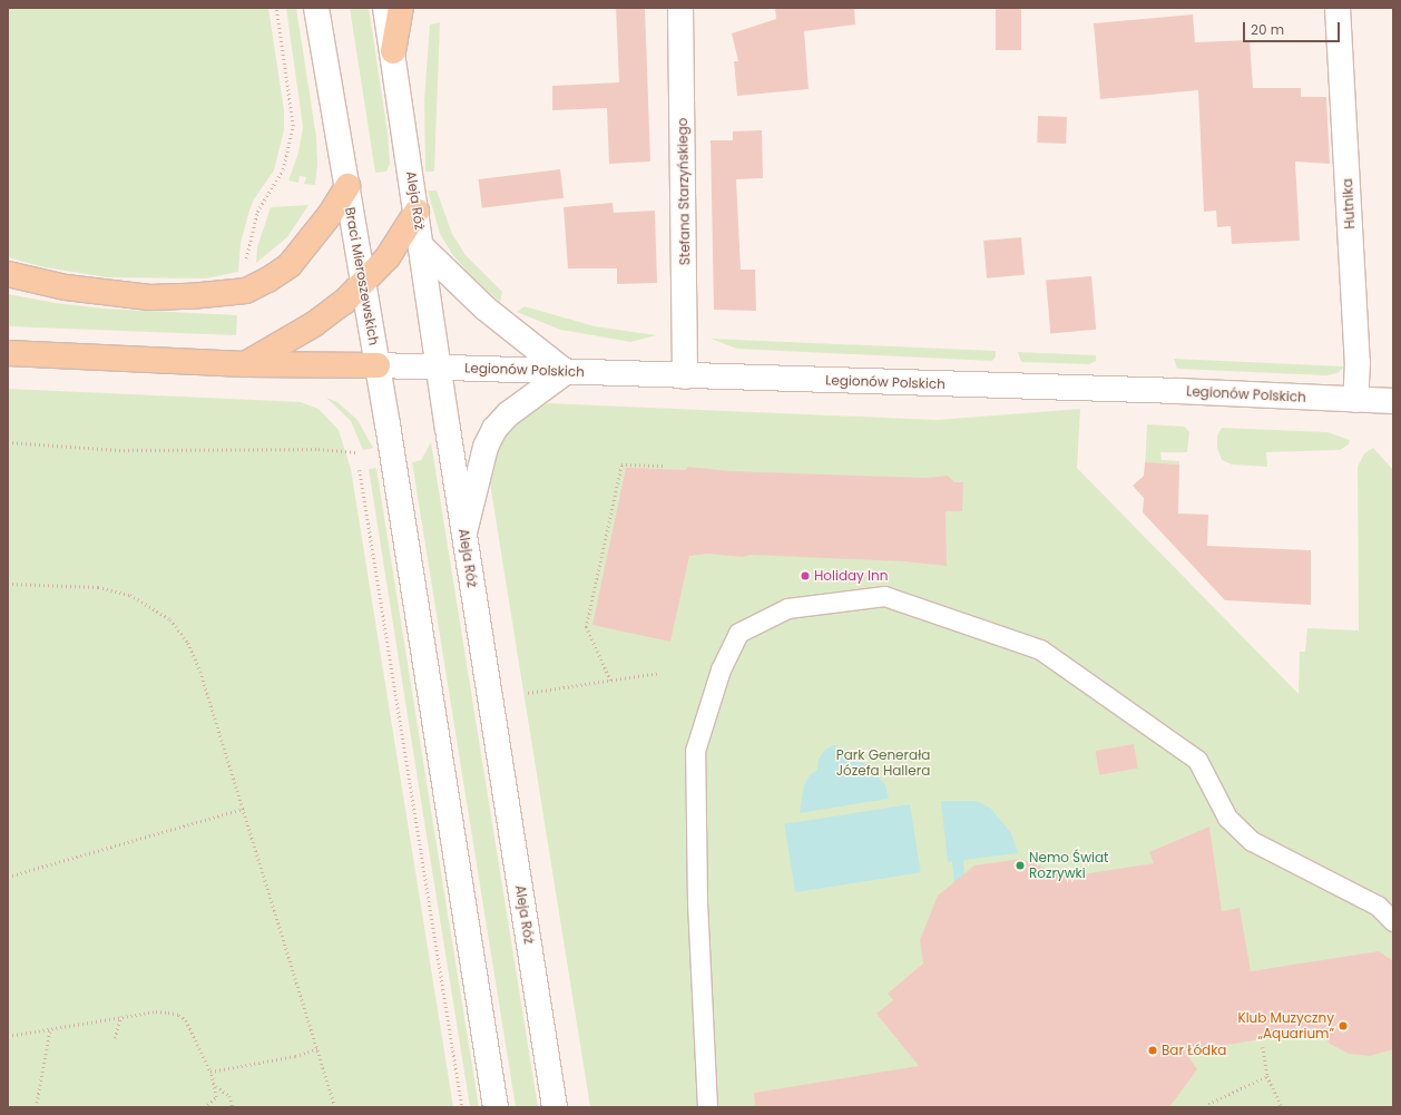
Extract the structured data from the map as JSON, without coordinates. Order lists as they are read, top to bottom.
{
  "streets": {
    "main road": [
      "Stefana Starzyńskiego",
      "Aleja Róż",
      "Hutnika",
      "Braci Mieroszewskich",
      "Legionów Polskich"
    ]
  },
  "crossings": [
    ["Stefana Starzyńskiego", "Legionów Polskich"],
    ["Aleja Róż", "Legionów Polskich"],
    ["Hutnika", "Legionów Polskich"],
    ["Braci Mieroszewskich", "Legionów Polskich"]
  ],
  "parks": ["Park Generała Józefa Hallera"],
  "places": [
    "Holiday Inn",
    "Nemo Świat Rozrywki",
    "Klub Muzyczny „Aquarium”",
    "Bar Łódka"
  ],
  "scale_bar": "20 m"
}
